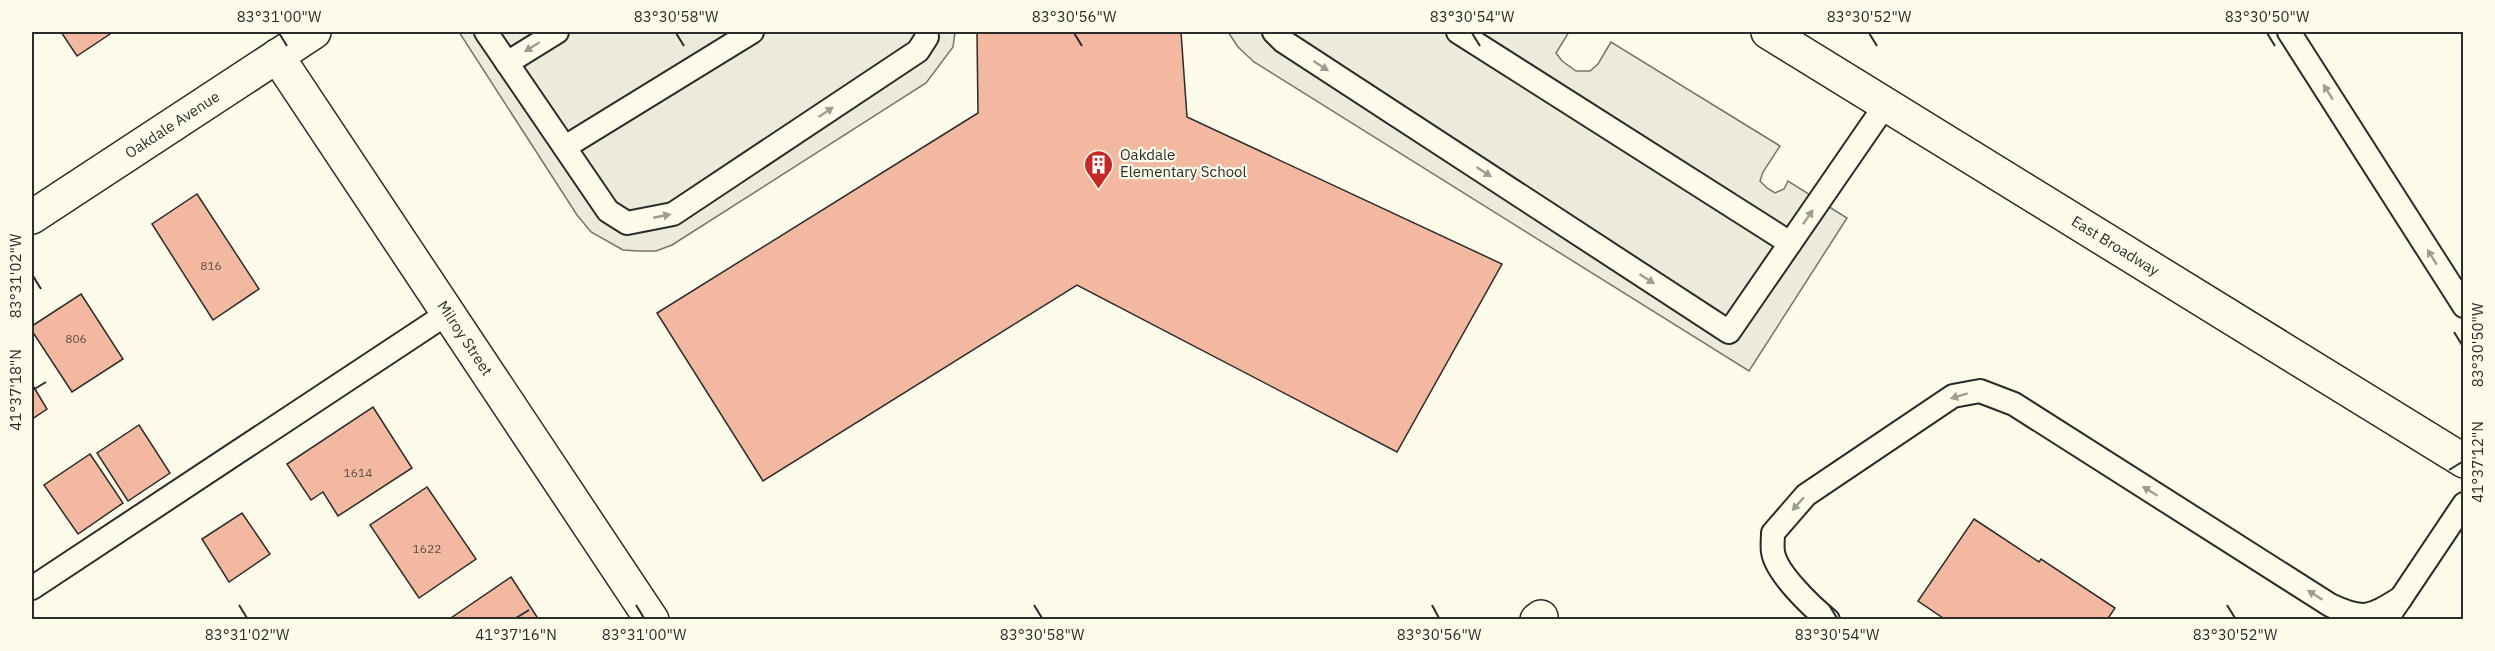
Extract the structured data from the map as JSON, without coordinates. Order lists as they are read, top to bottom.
{
  "streets": {
    "street": ["Oakdale Avenue", "East Broadway", "Milroy Street"]
  },
  "crossings": [
    ["Oakdale Avenue", "Milroy Street"]
  ],
  "places": {
    "building": ["Oakdale Elementary School"]
  },
  "house_numbers": [
    "816",
    "806",
    "1614",
    "1622"
  ],
  "coordinates": [
    "83°31'00\"W",
    "83°30'58\"W",
    "83°30'56\"W",
    "83°30'54\"W",
    "83°30'52\"W",
    "83°30'50\"W",
    "83°31'02\"W",
    "41°37'18\"N",
    "41°37'12\"N",
    "41°37'16\"N"
  ]
}
